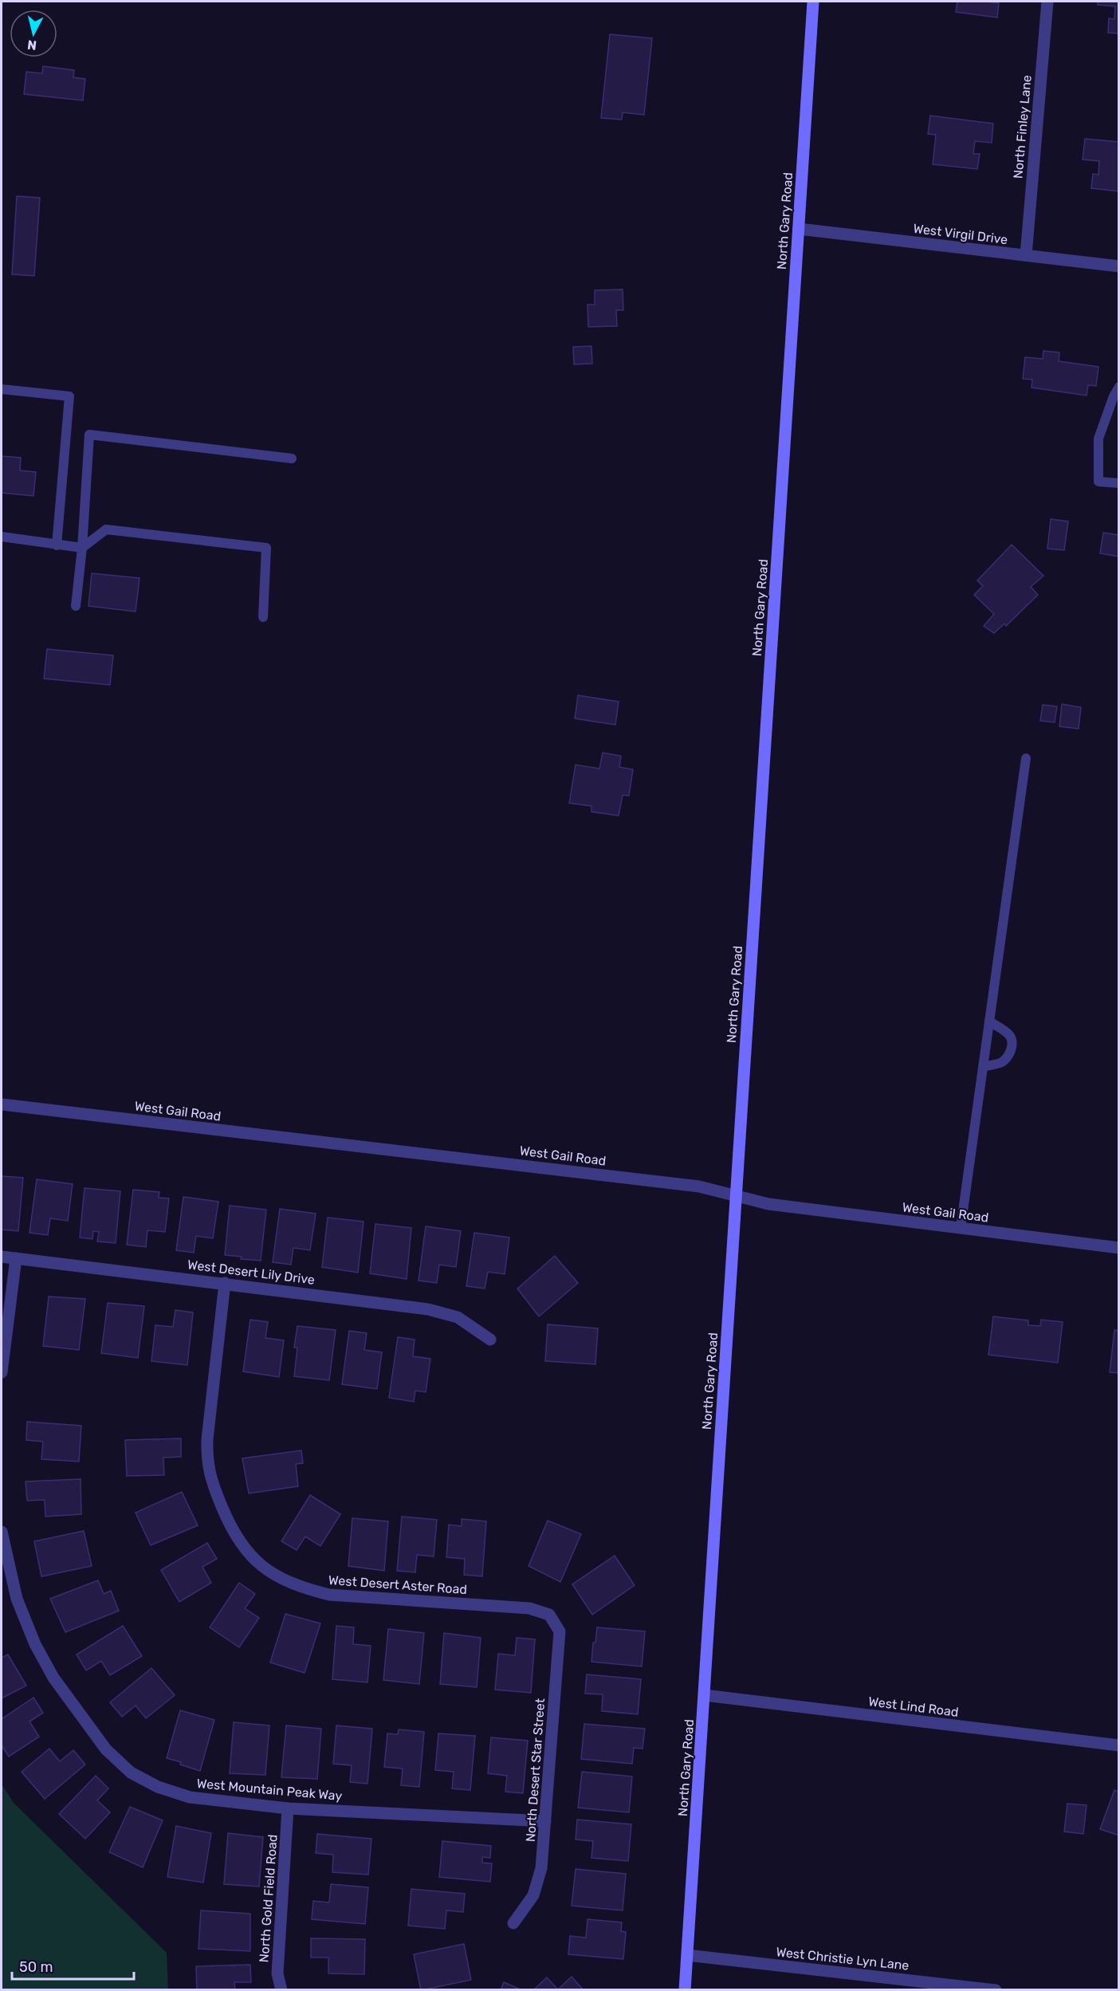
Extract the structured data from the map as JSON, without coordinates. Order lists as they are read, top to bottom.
{
  "streets": {
    "street": [
      "North Finley Lane",
      "North Gary Road",
      "West Virgil Drive",
      "West Gail Road",
      "West Desert Lily Drive",
      "West Desert Aster Road",
      "West Lind Road",
      "North Desert Star Street",
      "West Mountain Peak Way",
      "North Gold Field Road",
      "West Christie Lyn Lane"
    ]
  },
  "crossings": [
    ["North Finley Lane", "West Virgil Drive"],
    ["North Gary Road", "West Virgil Drive"],
    ["North Gary Road", "West Gail Road"],
    ["North Gary Road", "West Lind Road"],
    ["North Gary Road", "West Christie Lyn Lane"],
    ["West Desert Lily Drive", "West Desert Aster Road"],
    ["West Desert Aster Road", "North Desert Star Street"],
    ["North Desert Star Street", "West Mountain Peak Way"],
    ["West Mountain Peak Way", "North Gold Field Road"]
  ],
  "scale_bar": "50 m",
  "north": "bottom"
}
